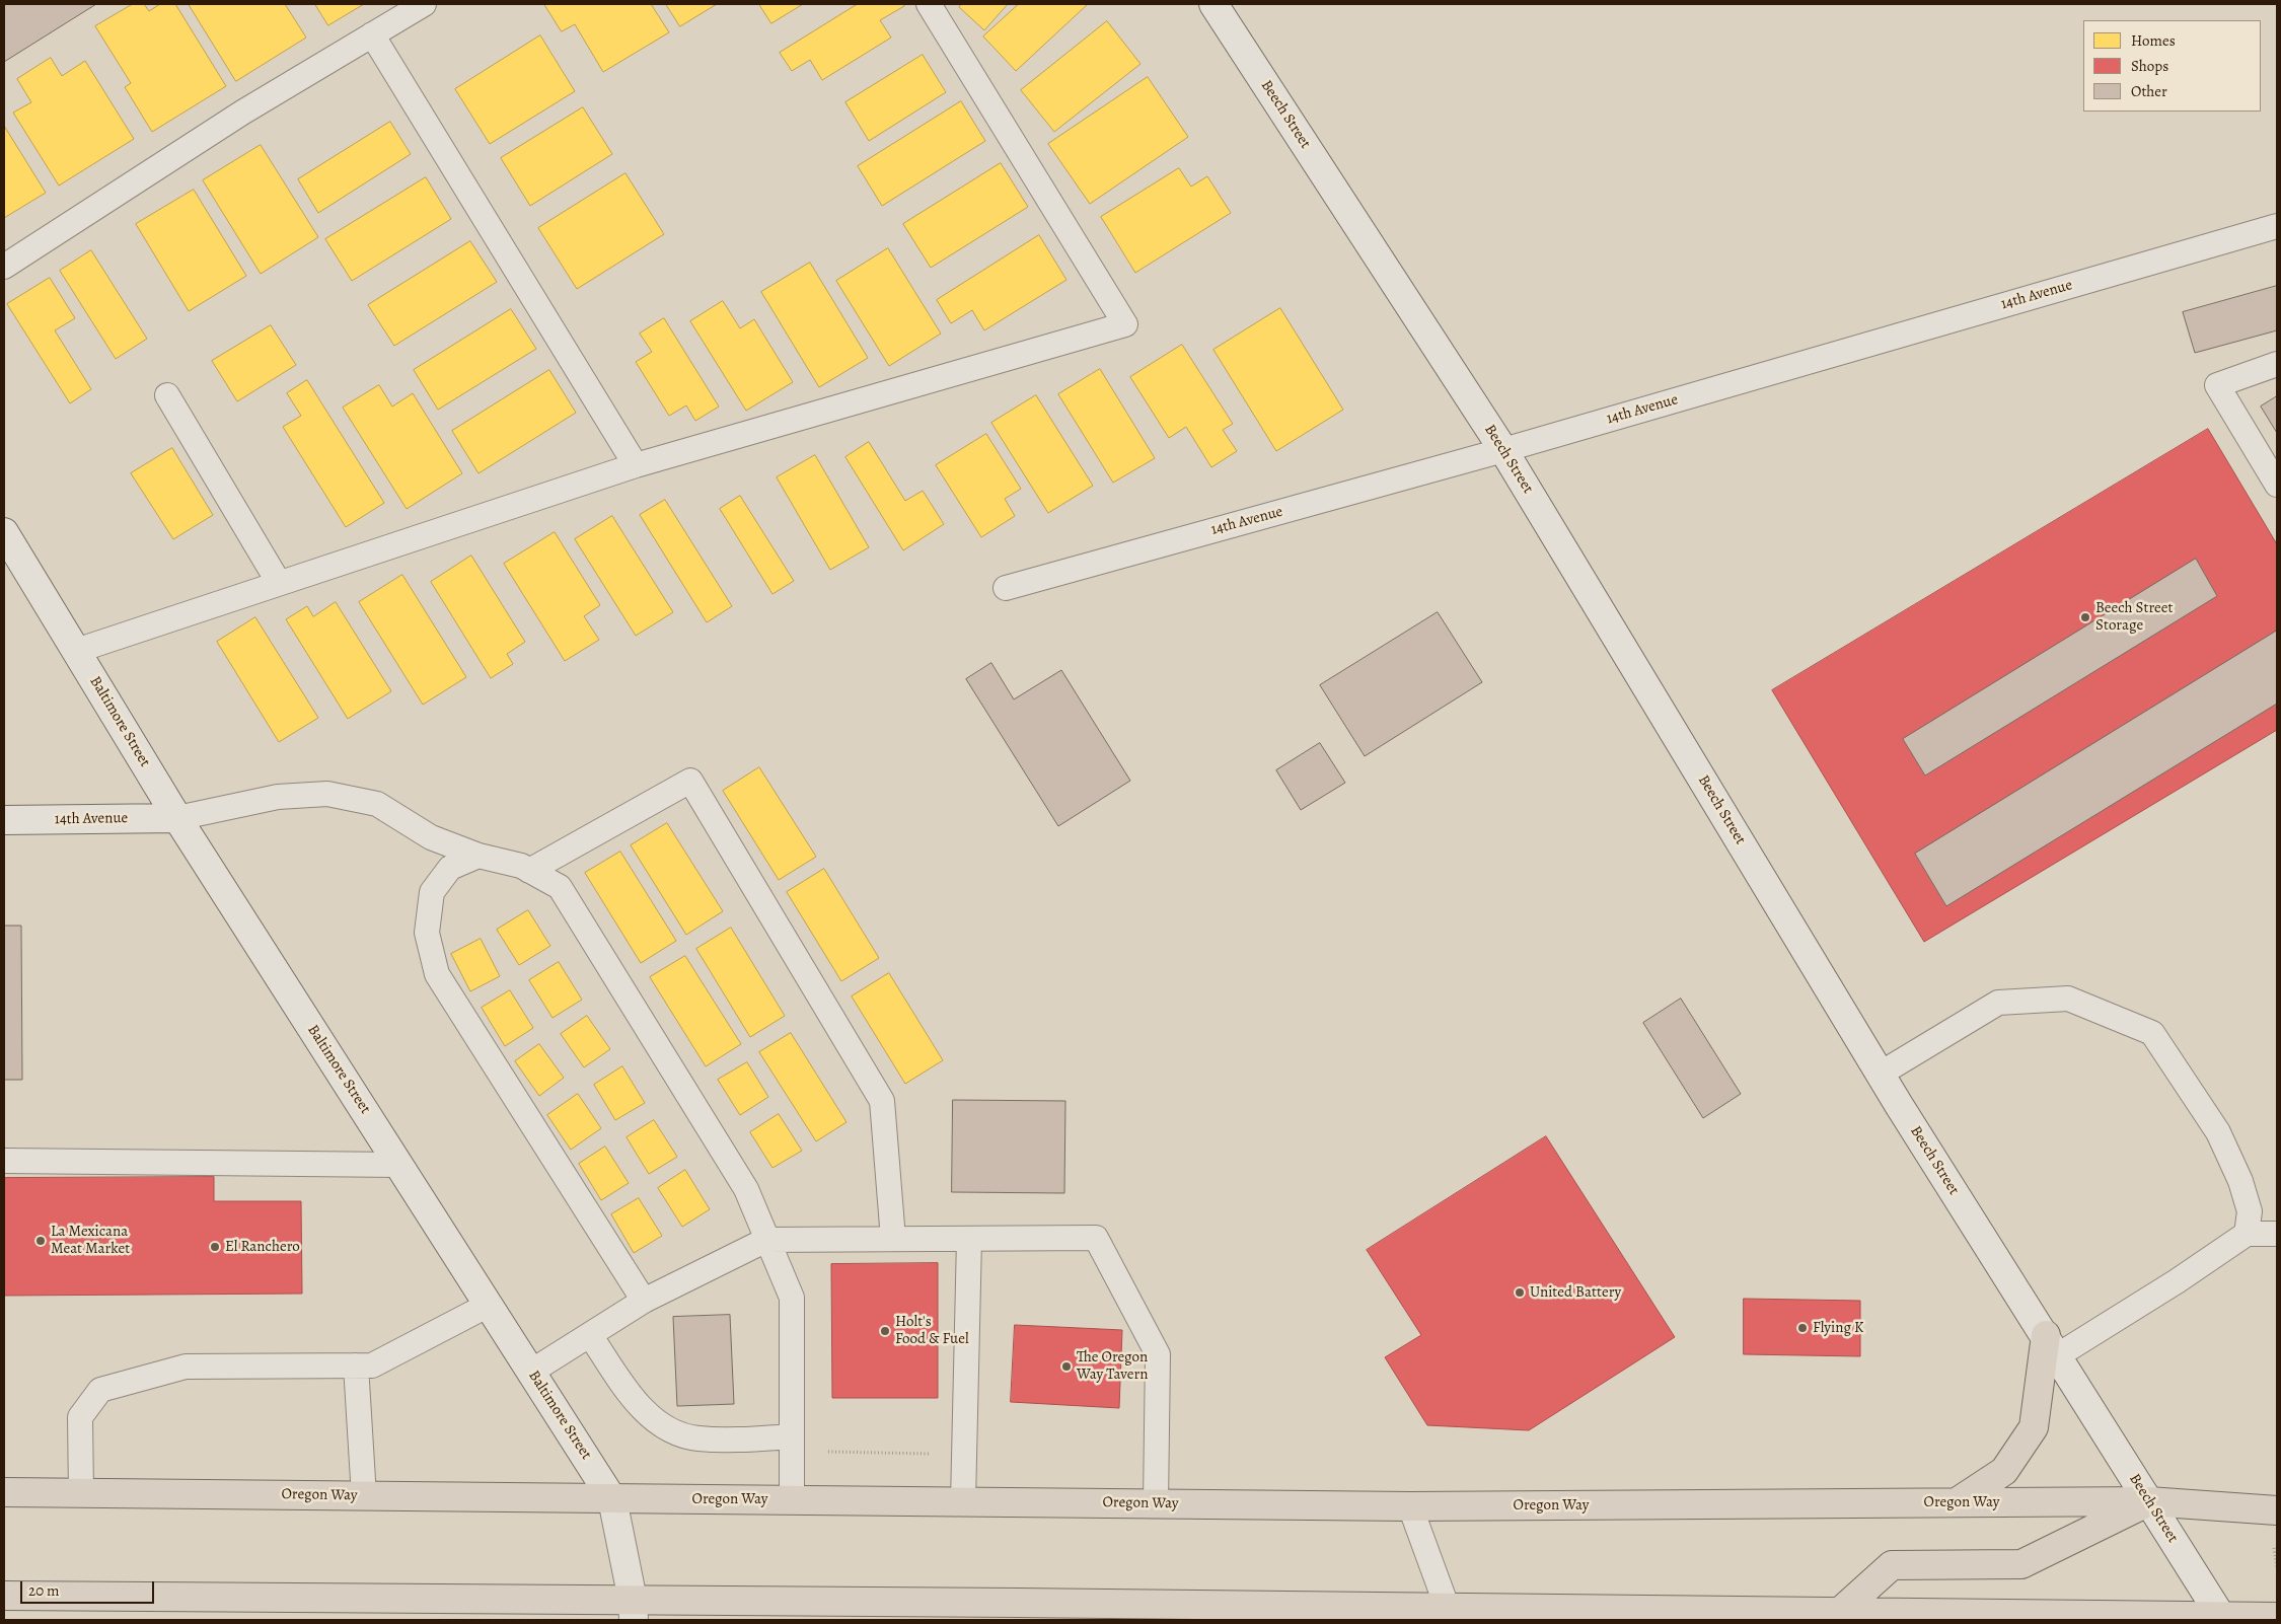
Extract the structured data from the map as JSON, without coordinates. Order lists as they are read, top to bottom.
{
  "streets": {
    "main road": ["Oregon Way"],
    "street": ["Beech Street", "14th Avenue", "Baltimore Street"]
  },
  "crossings": [
    ["Beech Street", "14th Avenue"],
    ["Beech Street", "Oregon Way"],
    ["14th Avenue", "Baltimore Street"],
    ["Baltimore Street", "Oregon Way"]
  ],
  "places": [
    "Beech Street Storage",
    "La Mexicana Meat Market",
    "El Ranchero",
    "United Battery",
    "Flying K",
    "Holt's Food & Fuel",
    "The Oregon Way Tavern"
  ],
  "legend": ["Homes", "Shops", "Other"],
  "scale_bar": "20 m"
}
